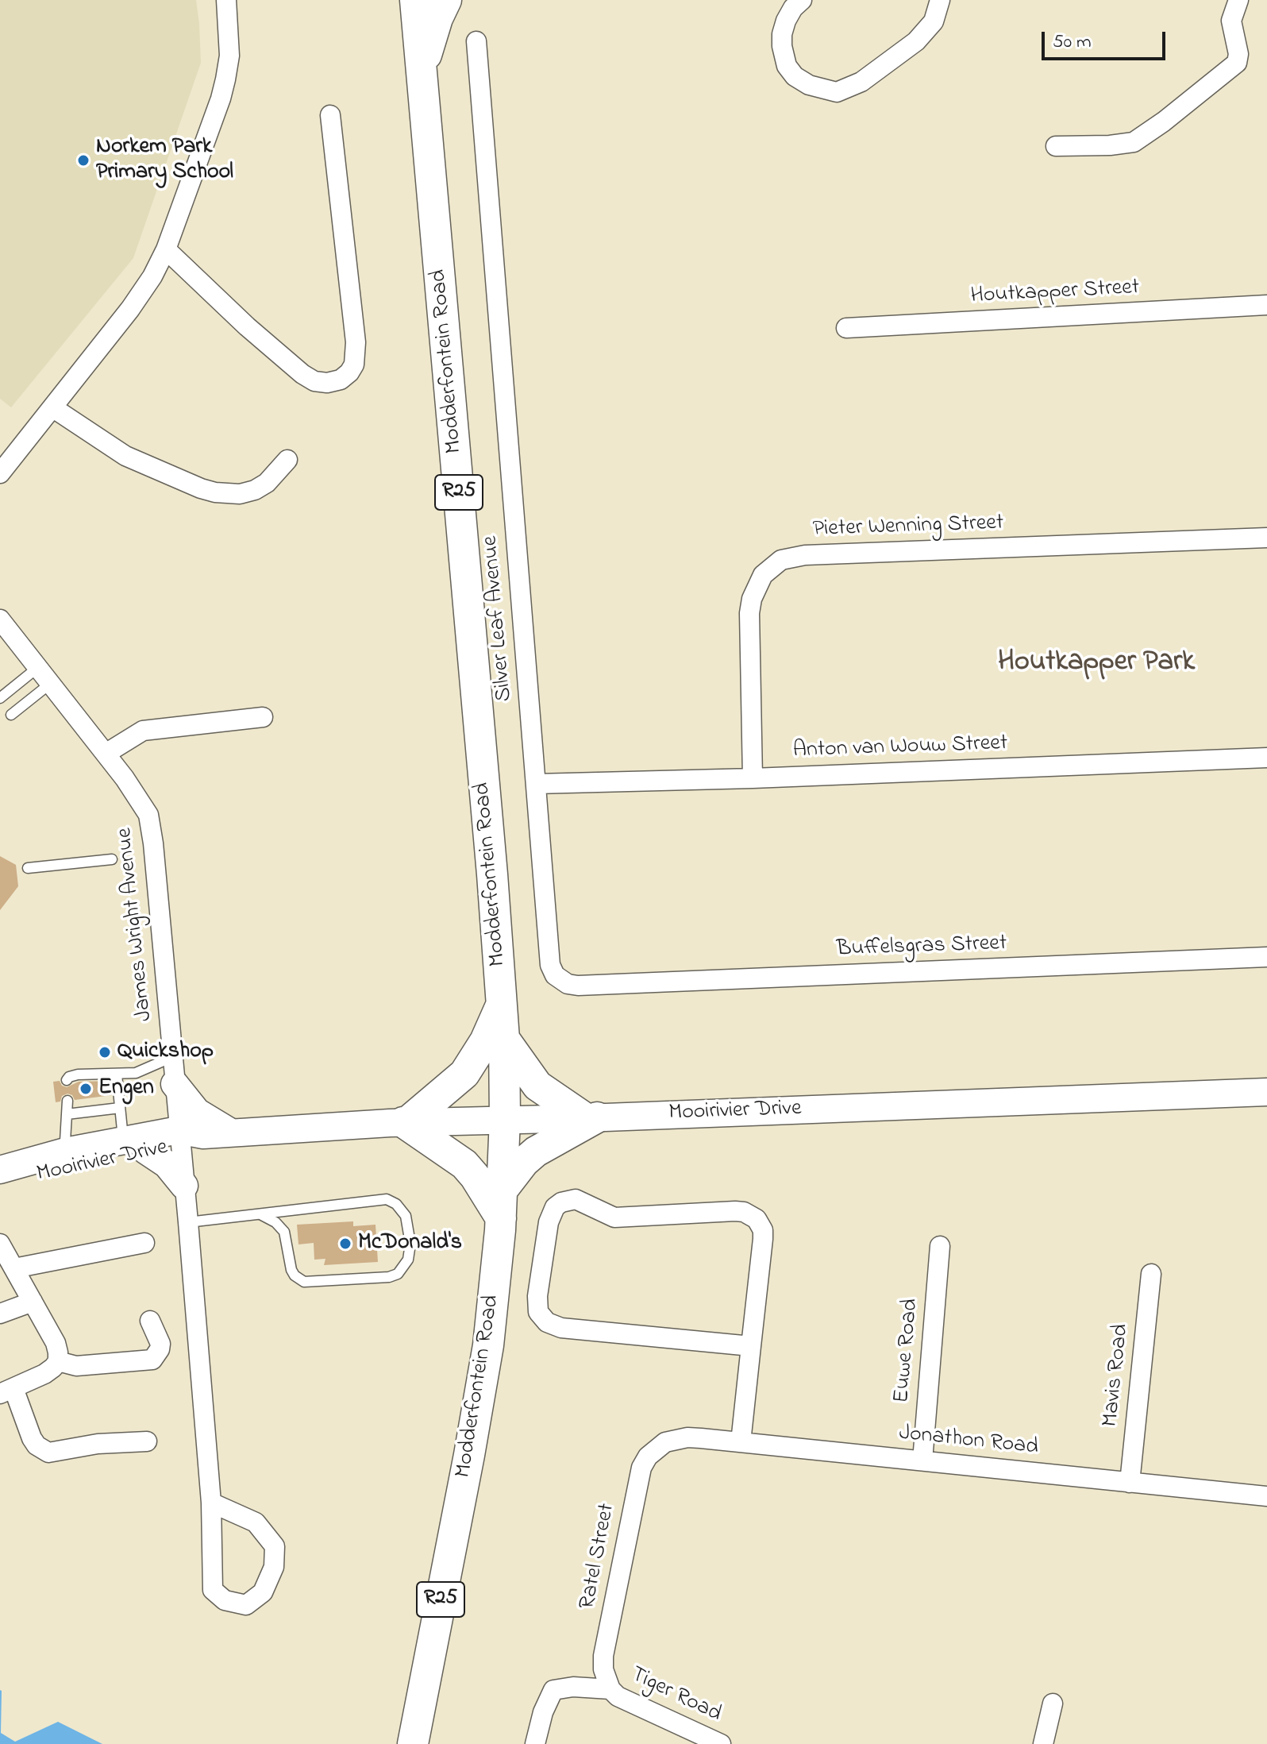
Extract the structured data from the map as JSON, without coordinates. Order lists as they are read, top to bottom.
{
  "streets": {
    "main road": ["Modderfontein Road", "R25"],
    "street": [
      "Houtkapper Street",
      "Pieter Wenning Street",
      "Silver Leaf Avenue",
      "Anton van Wouw Street",
      "James Wright Avenue",
      "Buffelsgras Street",
      "Mooirivier Drive",
      "Euwe Road",
      "Mavis Road",
      "Jonathon Road",
      "Ratel Street",
      "Tiger Road"
    ]
  },
  "crossings": [
    ["Modderfontein Road", "Mooirivier Drive"],
    ["Pieter Wenning Street", "Anton van Wouw Street"],
    ["Silver Leaf Avenue", "Anton van Wouw Street"],
    ["Silver Leaf Avenue", "Buffelsgras Street"],
    ["James Wright Avenue", "Mooirivier Drive"],
    ["Euwe Road", "Jonathon Road"],
    ["Mavis Road", "Jonathon Road"],
    ["Jonathon Road", "Ratel Street"],
    ["Ratel Street", "Tiger Road"]
  ],
  "districts": ["Houtkapper Park"],
  "places": [
    "Norkem Park Primary School",
    "Quickshop",
    "Engen",
    "McDonald's"
  ],
  "scale_bar": "50 m"
}
